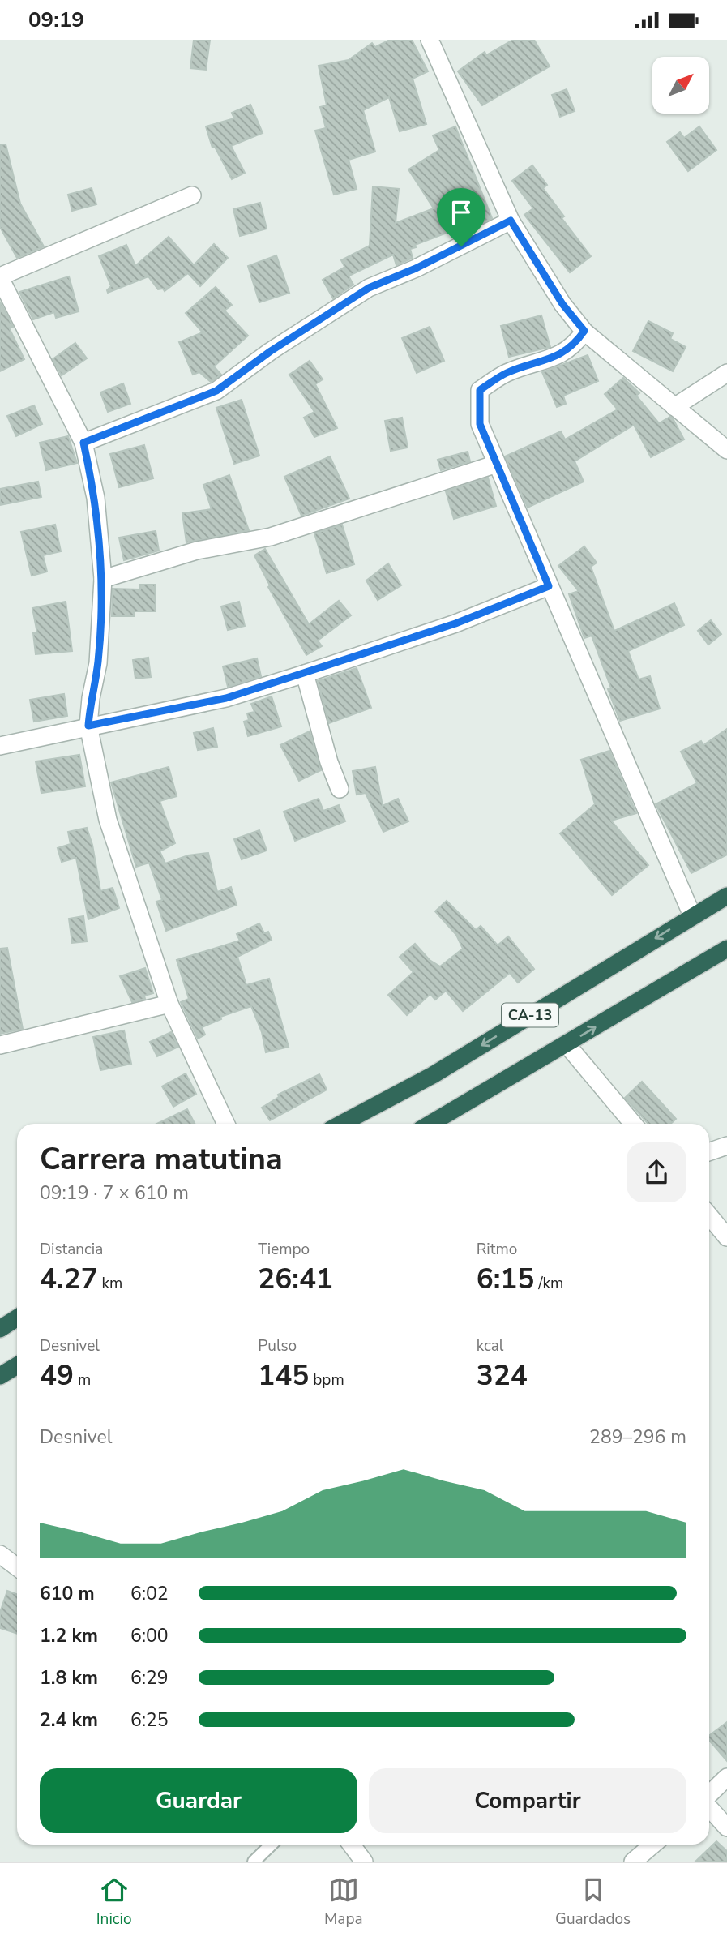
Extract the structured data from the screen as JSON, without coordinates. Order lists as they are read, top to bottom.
{
  "streets": {
    "highway": ["CA-13"]
  },
  "north": "top right",
  "page": {
    "status": "09:19",
    "heading": ["Carrera matutina", "09:19 · 7 × 610 m"],
    "stats": [
      ["Distancia", "4.27 km"],
      ["Tiempo", "26:41"],
      ["Ritmo", "6:15 /km"],
      ["Desnivel", "49 m"],
      ["Pulso", "145 bpm"],
      ["kcal", "324"]
    ],
    "chart": ["Desnivel", "289–296 m"],
    "list": [
      {
        "name": "610 m",
        "note": "6:02"
      },
      {
        "name": "1.2 km",
        "note": "6:00"
      },
      {
        "name": "1.8 km",
        "note": "6:29"
      },
      {
        "name": "2.4 km",
        "note": "6:25"
      }
    ],
    "buttons": ["Guardar", "Compartir"],
    "tabs": ["Inicio", "Mapa", "Guardados"]
  }
}
